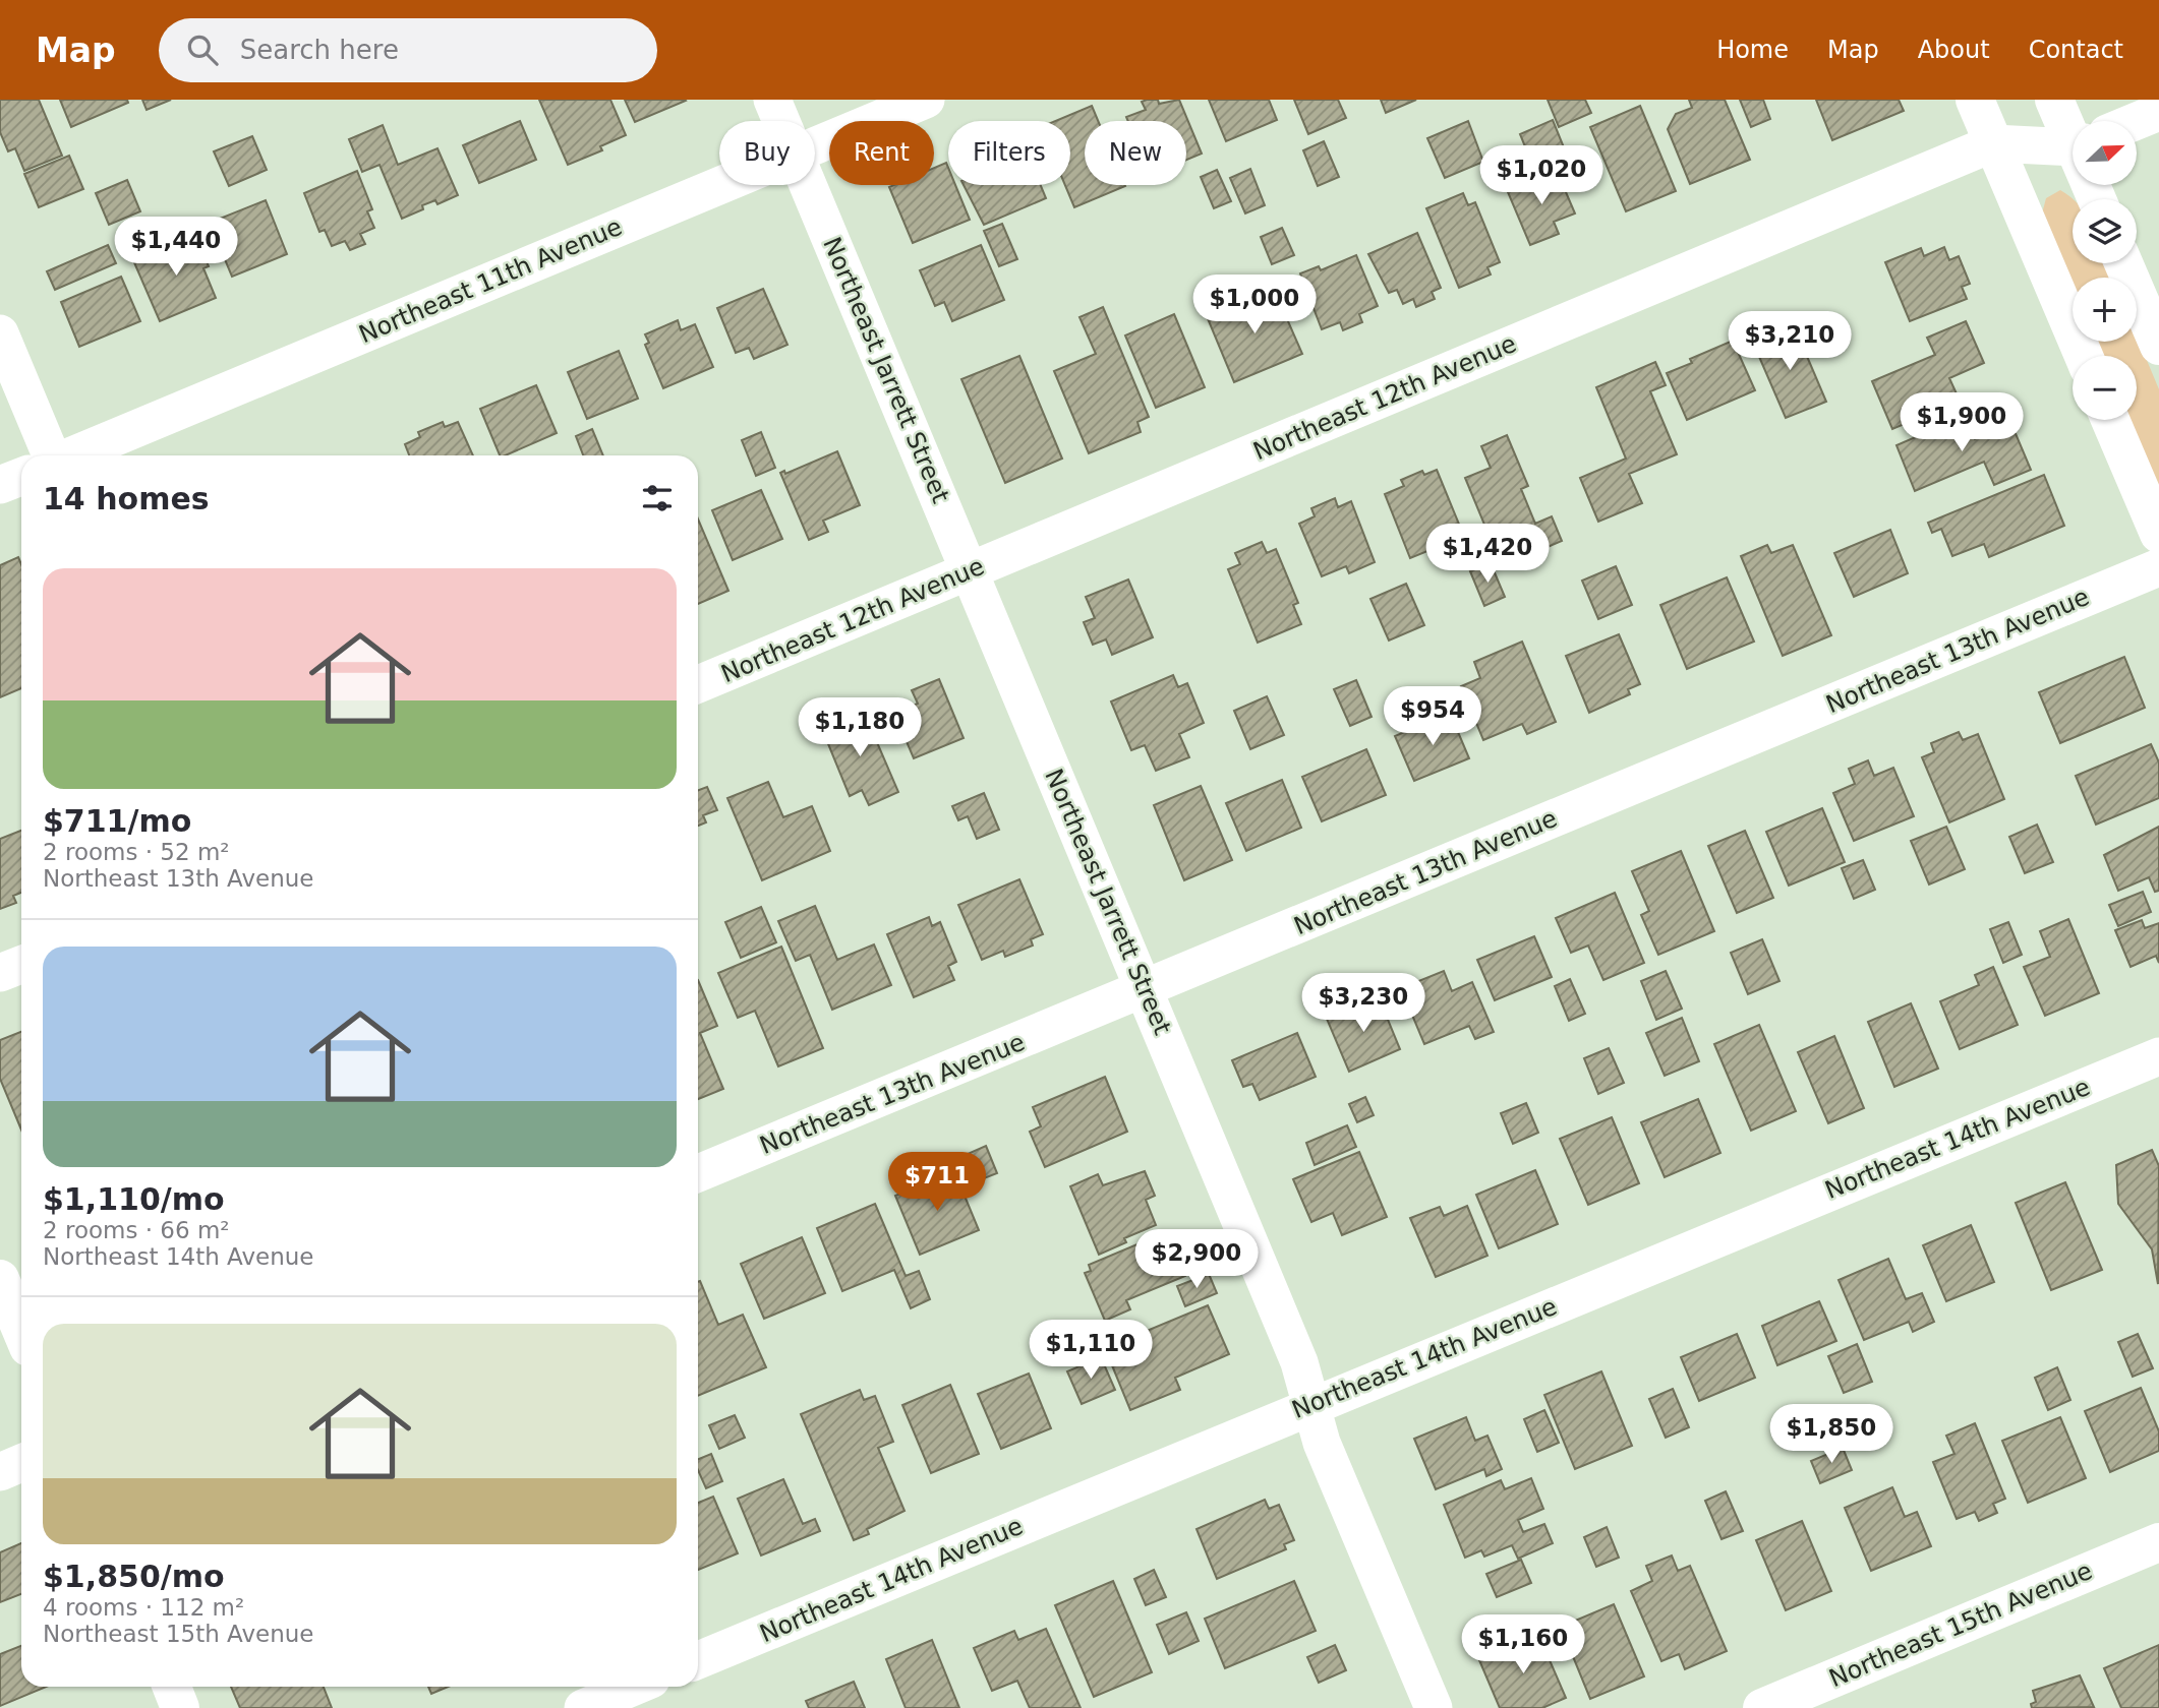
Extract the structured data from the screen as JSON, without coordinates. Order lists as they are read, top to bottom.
{
  "streets": {
    "street": [
      "Northeast 11th Avenue",
      "Northeast Jarrett Street",
      "Northeast 12th Avenue",
      "Northeast 13th Avenue",
      "Northeast 14th Avenue",
      "Northeast 15th Avenue"
    ]
  },
  "crossings": [
    ["Northeast Jarrett Street", "Northeast 12th Avenue"],
    ["Northeast Jarrett Street", "Northeast 13th Avenue"],
    ["Northeast Jarrett Street", "Northeast 14th Avenue"]
  ],
  "north": "top right",
  "page": {
    "header": "Map",
    "search": "Search here",
    "nav": [
      "Home",
      "Map",
      "About",
      "Contact"
    ],
    "map_buttons": ["+", "−"],
    "chip": [
      "Buy",
      "Rent",
      "Filters",
      "New"
    ],
    "price": [
      "$1,020",
      "$1,440",
      "$1,000",
      "$3,210",
      "$1,900",
      "$1,420",
      "$954",
      "$1,180",
      "$3,230",
      "$711",
      "$2,900",
      "$1,110",
      "$1,850",
      "$1,160"
    ],
    "heading": "14 homes",
    "list": [
      {
        "name": "$711/mo",
        "note": "2 rooms · 52 m² · Northeast 13th Avenue"
      },
      {
        "name": "$1,110/mo",
        "note": "2 rooms · 66 m² · Northeast 14th Avenue"
      },
      {
        "name": "$1,850/mo",
        "note": "4 rooms · 112 m² · Northeast 15th Avenue"
      }
    ]
  }
}
